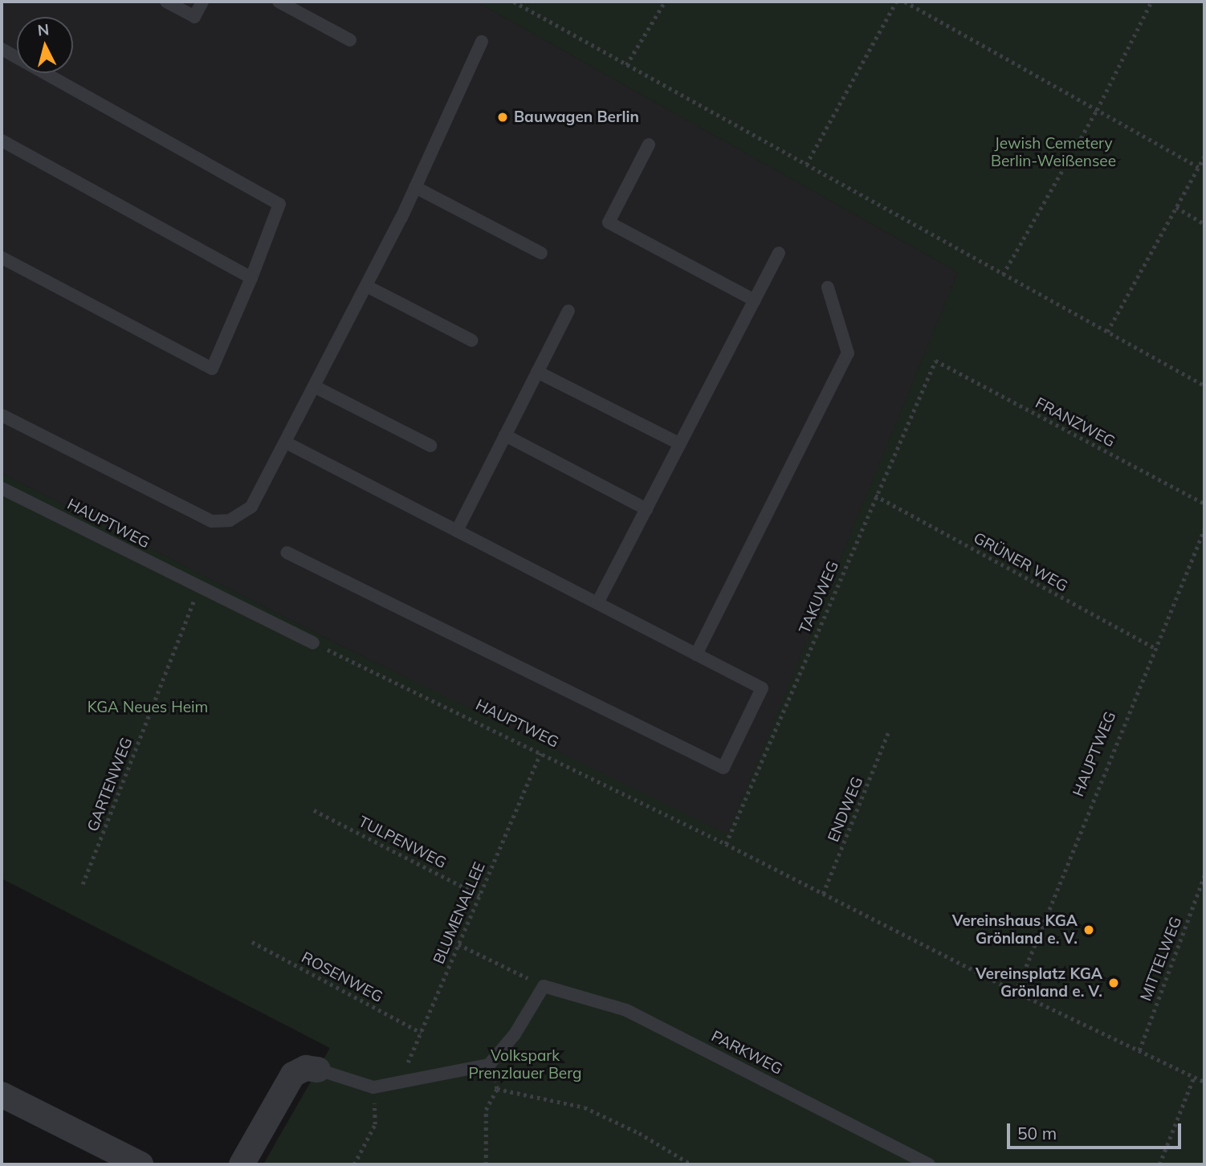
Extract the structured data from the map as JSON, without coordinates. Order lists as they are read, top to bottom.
{
  "streets": {
    "lane": ["HAUPTWEG", "PARKWEG"],
    "path": [
      "FRANZWEG",
      "GRÜNER WEG",
      "TAKUWEG",
      "GARTENWEG",
      "ENDWEG",
      "TULPENWEG",
      "BLUMENALLEE",
      "MITTELWEG",
      "ROSENWEG"
    ]
  },
  "crossings": [
    ["FRANZWEG", "TAKUWEG"],
    ["HAUPTWEG", "GRÜNER WEG"],
    ["HAUPTWEG", "TAKUWEG"],
    ["HAUPTWEG", "ENDWEG"],
    ["HAUPTWEG", "BLUMENALLEE"],
    ["HAUPTWEG", "MITTELWEG"],
    ["GRÜNER WEG", "TAKUWEG"],
    ["TULPENWEG", "BLUMENALLEE"],
    ["BLUMENALLEE", "ROSENWEG"]
  ],
  "parks": ["Jewish Cemetery Berlin-Weißensee", "KGA Neues Heim", "Volkspark Prenzlauer Berg"],
  "places": ["Bauwagen Berlin", "Vereinshaus KGA Grönland e. V.", "Vereinsplatz KGA Grönland e. V."],
  "scale_bar": "50 m",
  "north": "top"
}
